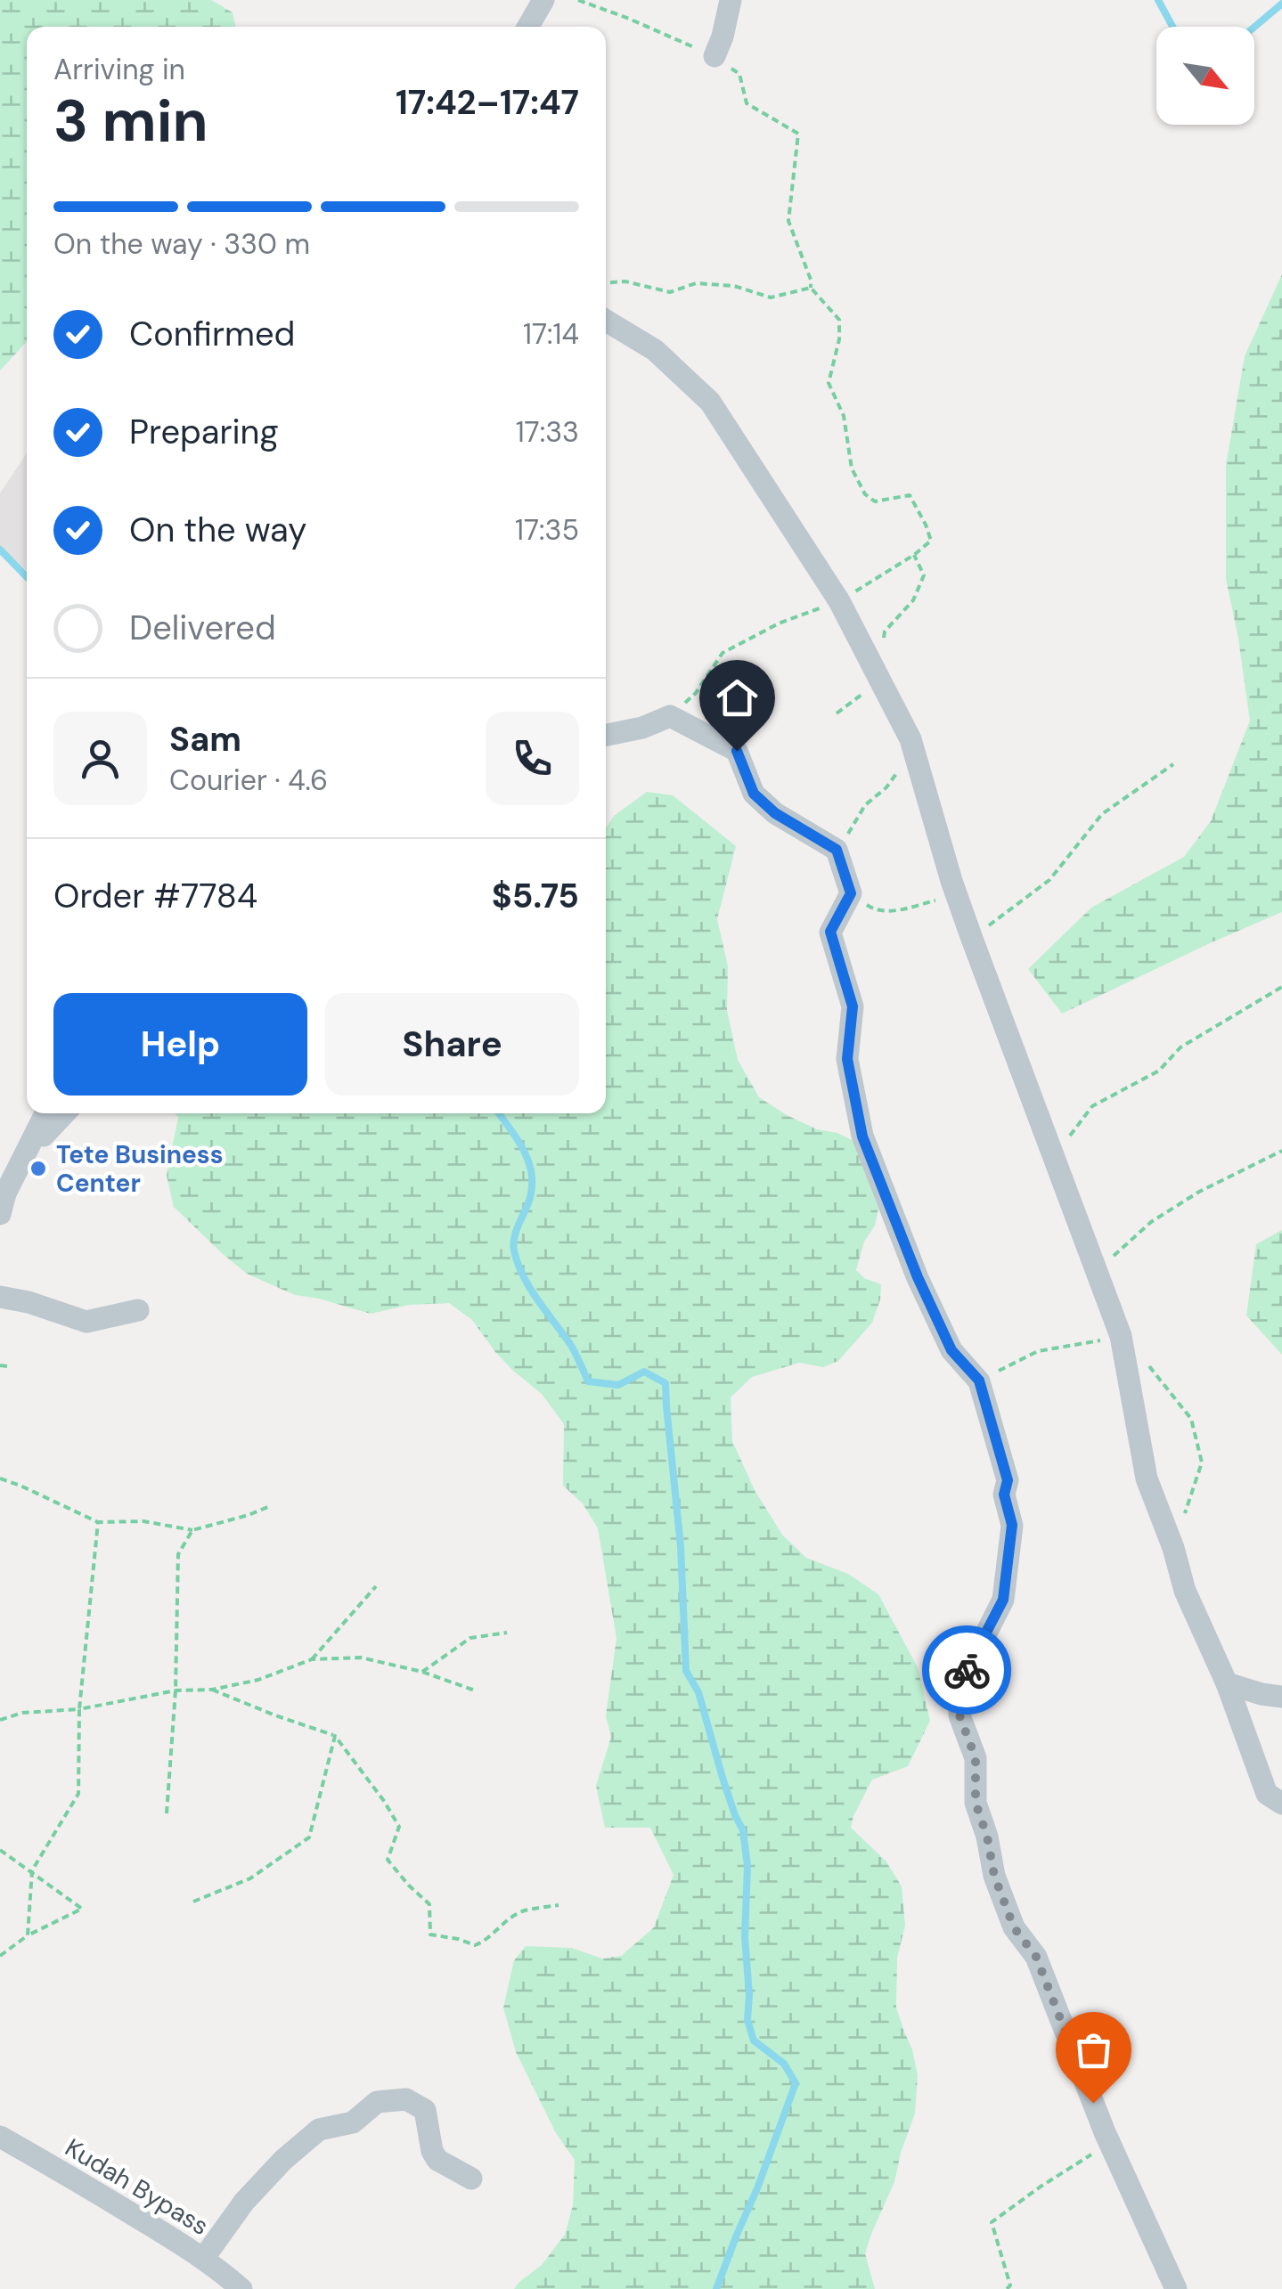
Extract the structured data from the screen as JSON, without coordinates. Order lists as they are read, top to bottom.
{
  "streets": {
    "street": ["Kudah Bypass"]
  },
  "places": ["Tete Business Center"],
  "north": "bottom right",
  "page": {
    "heading": ["3 min", "Arriving in", "17:42–17:47"],
    "panel": [
      "Sam",
      "Courier · 4.6",
      "Order #7784",
      "$5.75"
    ],
    "bar": "On the way · 330 m",
    "list": [
      ["Confirmed", "17:14"],
      ["Preparing", "17:33"],
      ["On the way", "17:35"],
      "Delivered"
    ],
    "buttons": ["Help", "Share"]
  }
}
